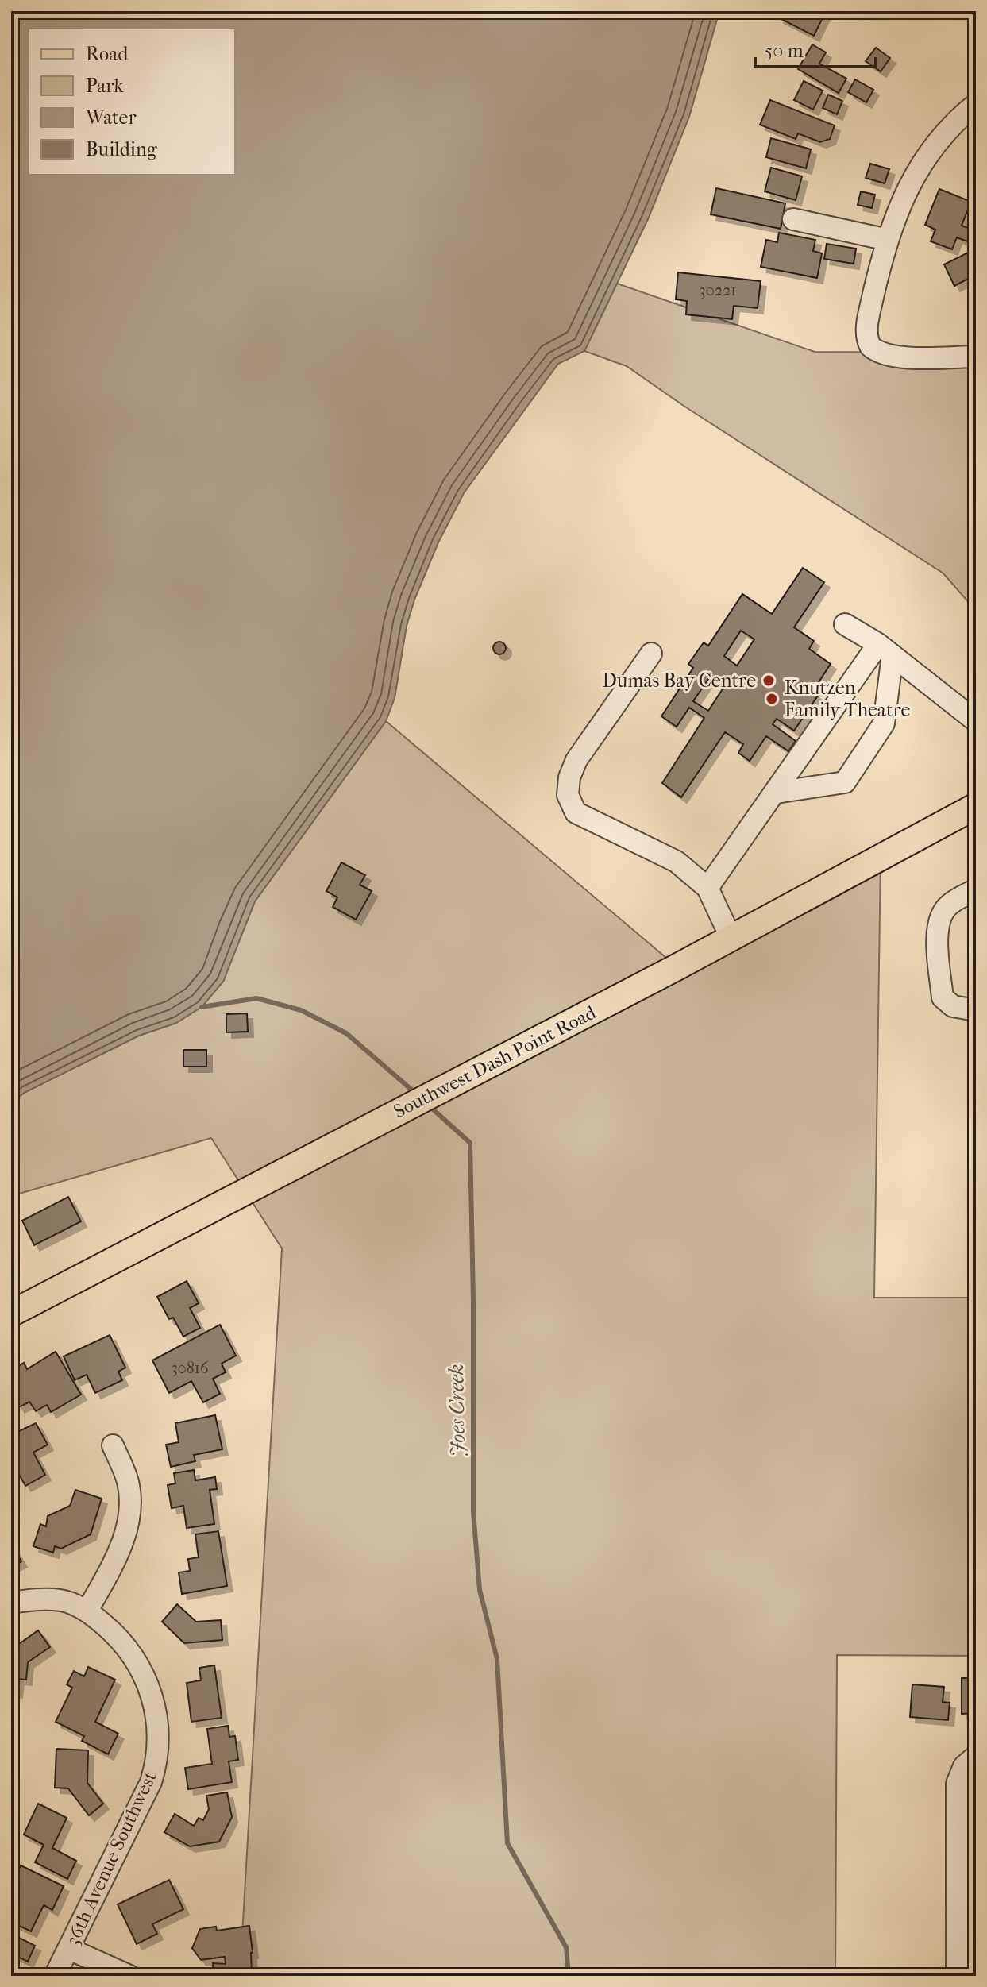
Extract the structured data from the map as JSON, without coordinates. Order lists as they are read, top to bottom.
{
  "streets": {
    "main road": ["Southwest Dash Point Road"],
    "street": ["36th Avenue Southwest"]
  },
  "water": ["Joes Creek"],
  "places": ["Dumas Bay Centre", "Knutzen Family Theatre"],
  "house_numbers": ["30221", "30816"],
  "legend": [
    "Road",
    "Park",
    "Water",
    "Building"
  ],
  "scale_bar": "50 m"
}
